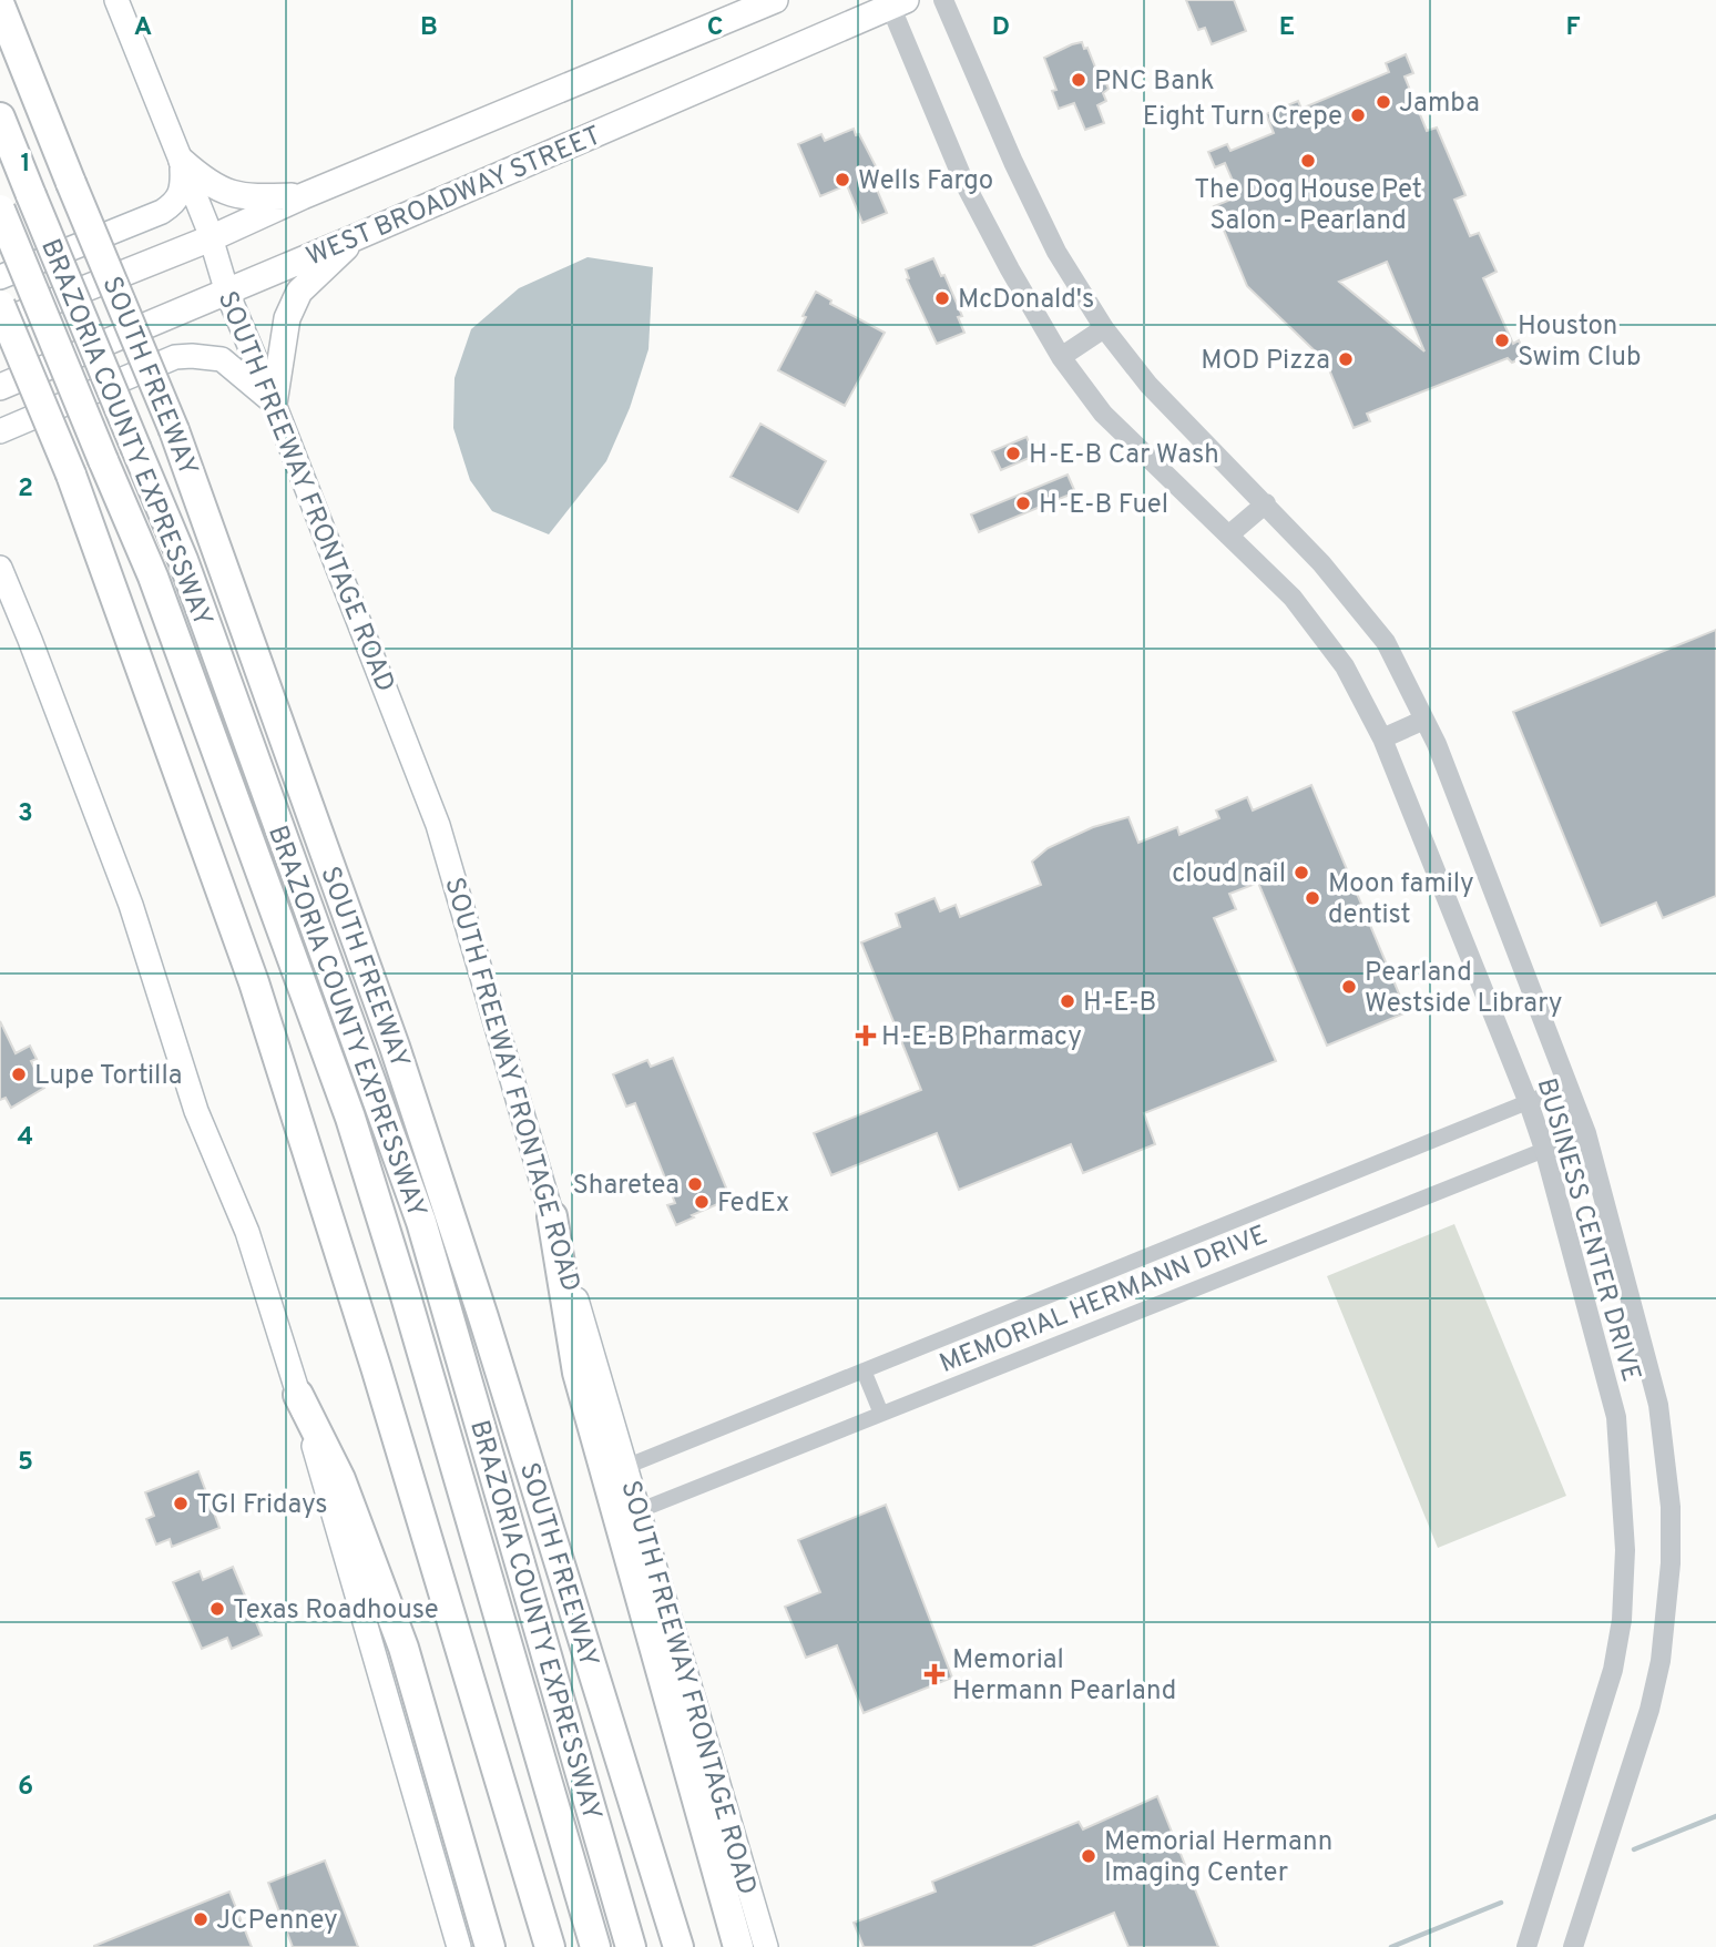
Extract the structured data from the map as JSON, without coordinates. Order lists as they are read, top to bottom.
{
  "streets": {
    "highway": ["SOUTH FREEWAY", "BRAZORIA COUNTY EXPRESSWAY"],
    "main road": ["WEST BROADWAY STREET", "SOUTH FREEWAY FRONTAGE ROAD"],
    "street": ["BUSINESS CENTER DRIVE", "MEMORIAL HERMANN DRIVE"]
  },
  "crossings": [
    ["WEST BROADWAY STREET", "SOUTH FREEWAY FRONTAGE ROAD"],
    ["WEST BROADWAY STREET", "BUSINESS CENTER DRIVE"],
    ["SOUTH FREEWAY FRONTAGE ROAD", "MEMORIAL HERMANN DRIVE"],
    ["BUSINESS CENTER DRIVE", "MEMORIAL HERMANN DRIVE"]
  ],
  "places": {
    "other": [
      "PNC Bank",
      "Jamba",
      "Eight Turn Crepe",
      "The Dog House Pet Salon - Pearland",
      "Wells Fargo",
      "McDonald's",
      "Houston Swim Club",
      "MOD Pizza",
      "H-E-B Car Wash",
      "H-E-B Fuel",
      "cloud nail",
      "Moon family dentist",
      "Pearland Westside Library",
      "H-E-B",
      "Lupe Tortilla",
      "Sharetea",
      "FedEx",
      "TGI Fridays",
      "Texas Roadhouse",
      "Memorial Hermann Imaging Center",
      "JCPenney"
    ],
    "health": ["H-E-B Pharmacy", "Memorial Hermann Pearland"]
  },
  "grid": {
    "columns": [
      "A",
      "B",
      "C",
      "D",
      "E",
      "F"
    ],
    "rows": [
      "1",
      "2",
      "3",
      "4",
      "5",
      "6"
    ]
  }
}
